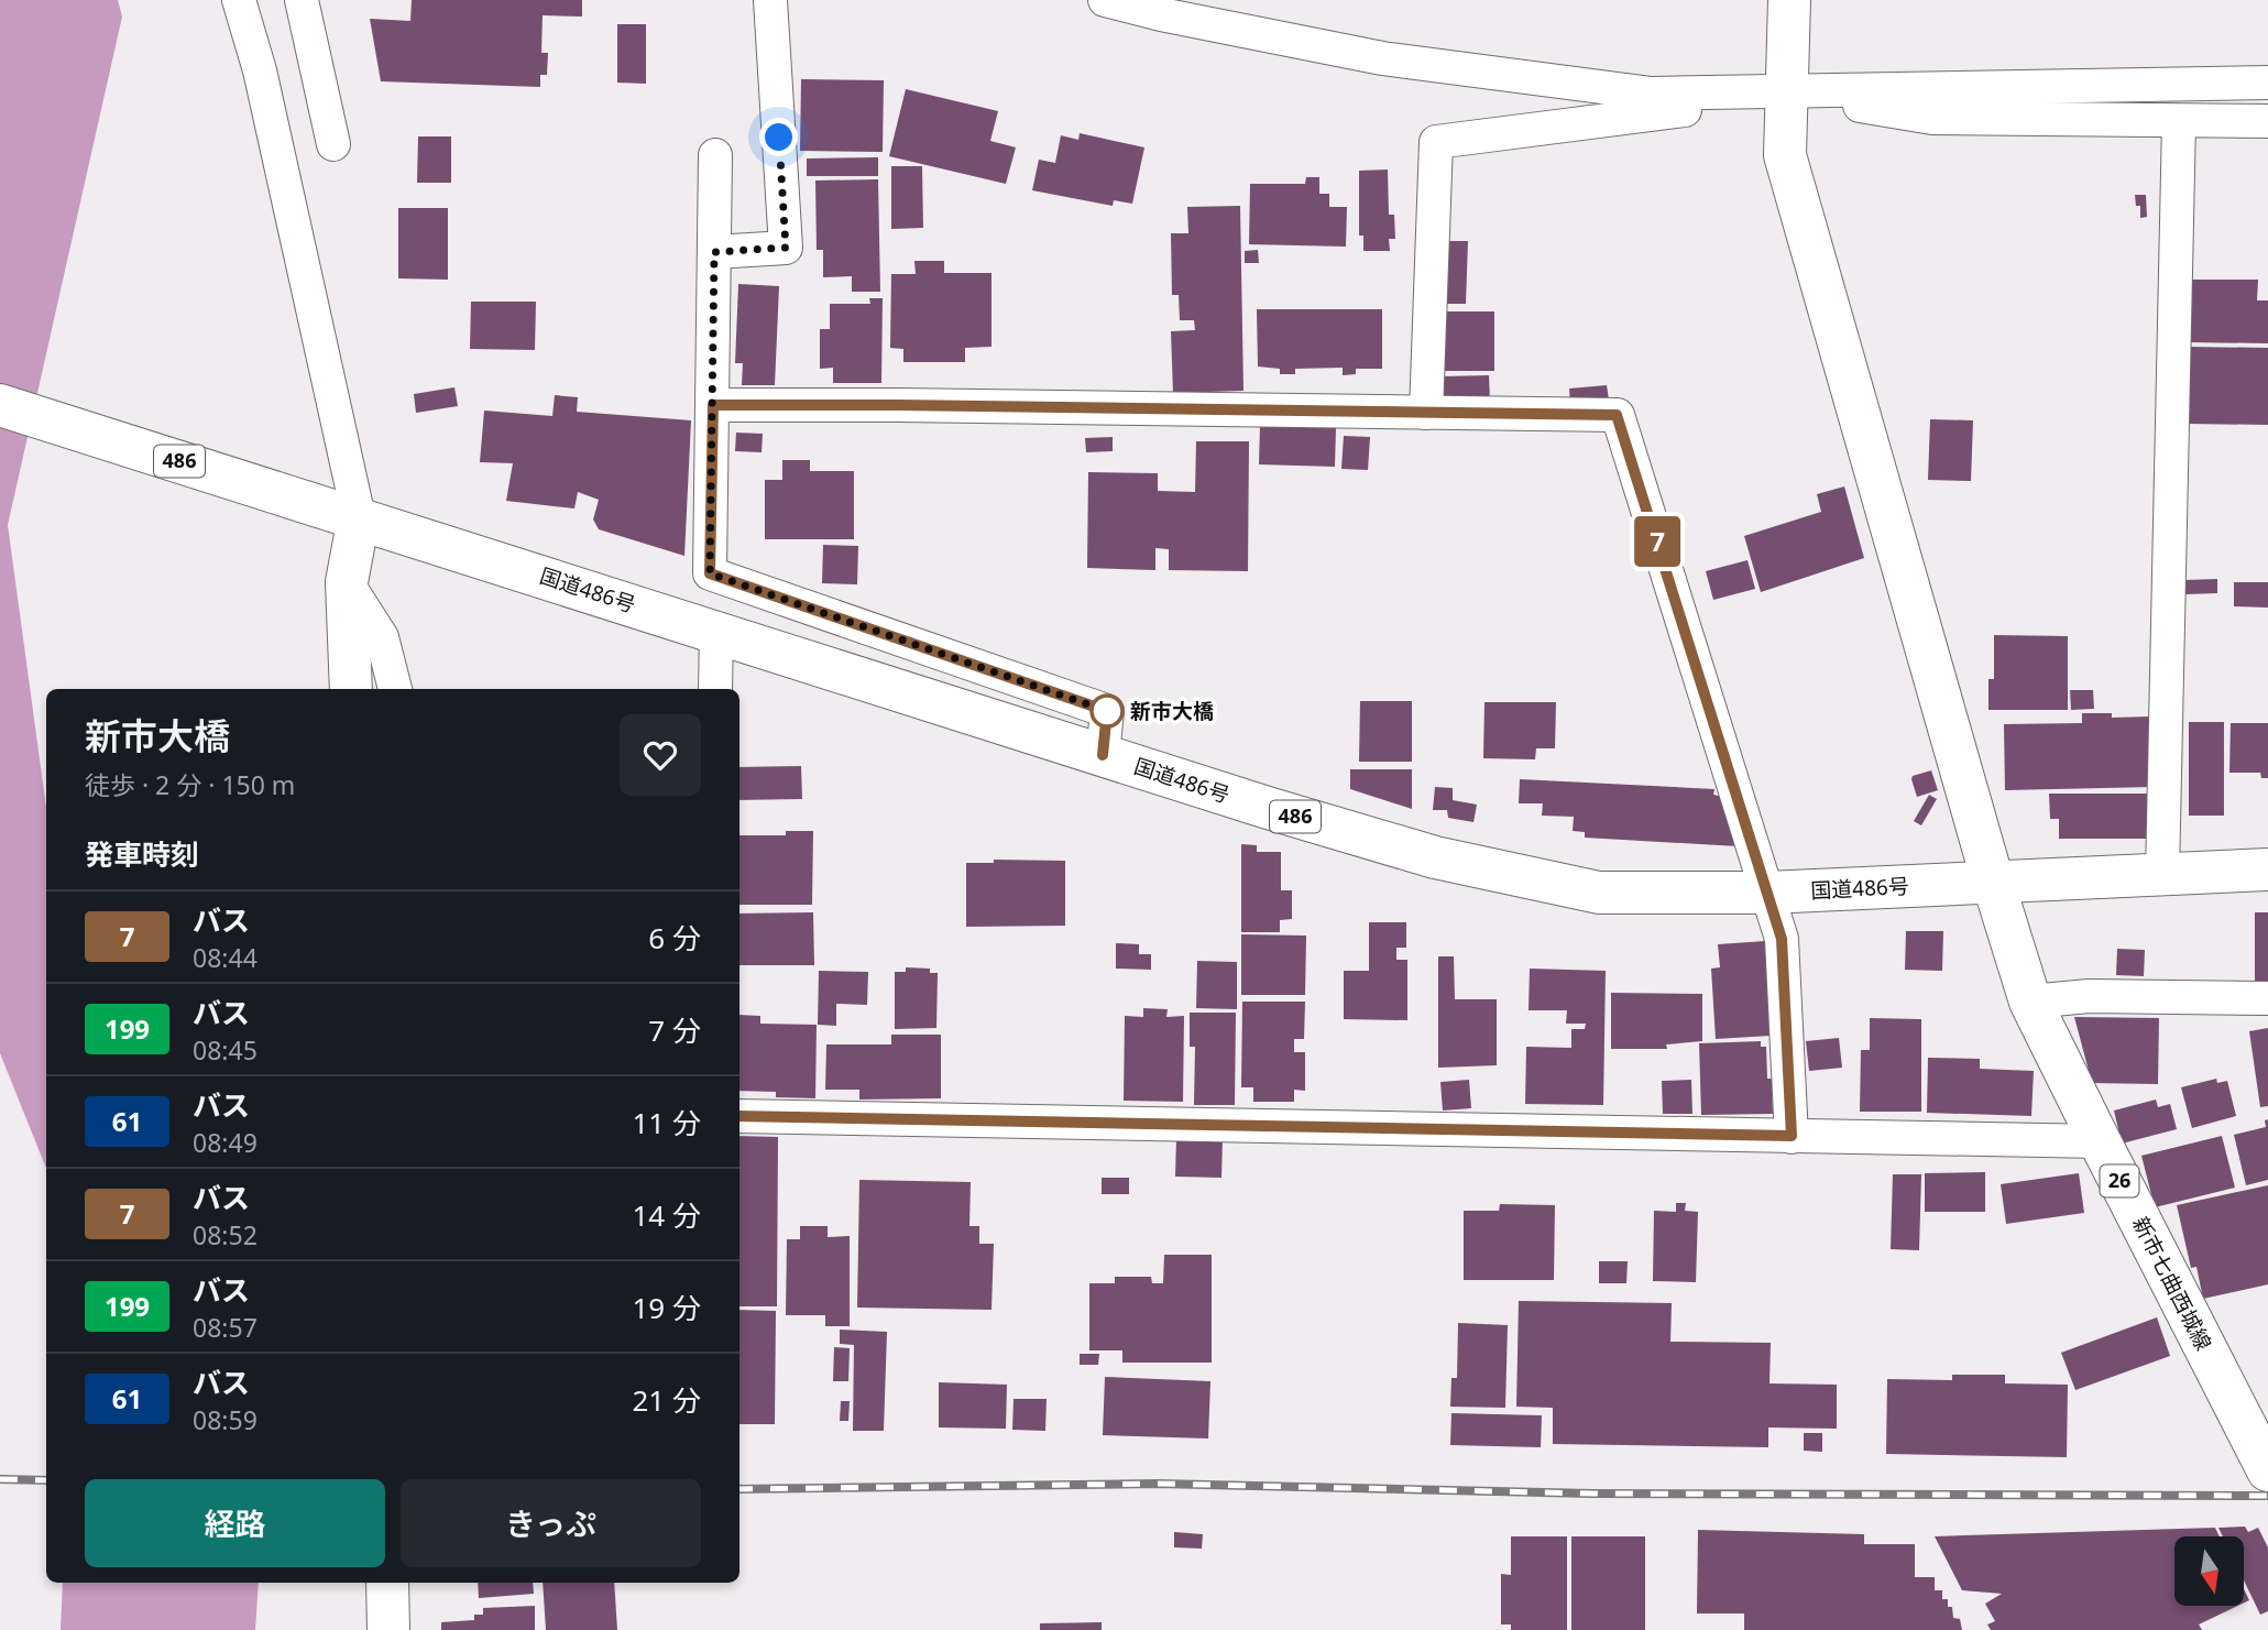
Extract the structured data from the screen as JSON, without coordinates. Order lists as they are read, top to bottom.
{
  "streets": {
    "main road": [
      "486",
      "国道486号",
      "26",
      "新市七曲西城線"
    ]
  },
  "crossings": [
    ["国道486号", "新市七曲西城線"]
  ],
  "places": ["新市大橋"],
  "lines": ["bus line 7"],
  "north": "bottom",
  "page": {
    "on_map": "7",
    "heading": [
      ["新市大橋", "徒歩 · 2 分 · 150 m"],
      "発車時刻"
    ],
    "list": [
      {
        "mark": "7",
        "name": "バス",
        "note": "08:44",
        "value": "6 分"
      },
      {
        "mark": "199",
        "name": "バス",
        "note": "08:45",
        "value": "7 分"
      },
      {
        "mark": "61",
        "name": "バス",
        "note": "08:49",
        "value": "11 分"
      },
      {
        "mark": "7",
        "name": "バス",
        "note": "08:52",
        "value": "14 分"
      },
      {
        "mark": "199",
        "name": "バス",
        "note": "08:57",
        "value": "19 分"
      },
      {
        "mark": "61",
        "name": "バス",
        "note": "08:59",
        "value": "21 分"
      }
    ],
    "buttons": ["経路", "きっぷ"]
  }
}
